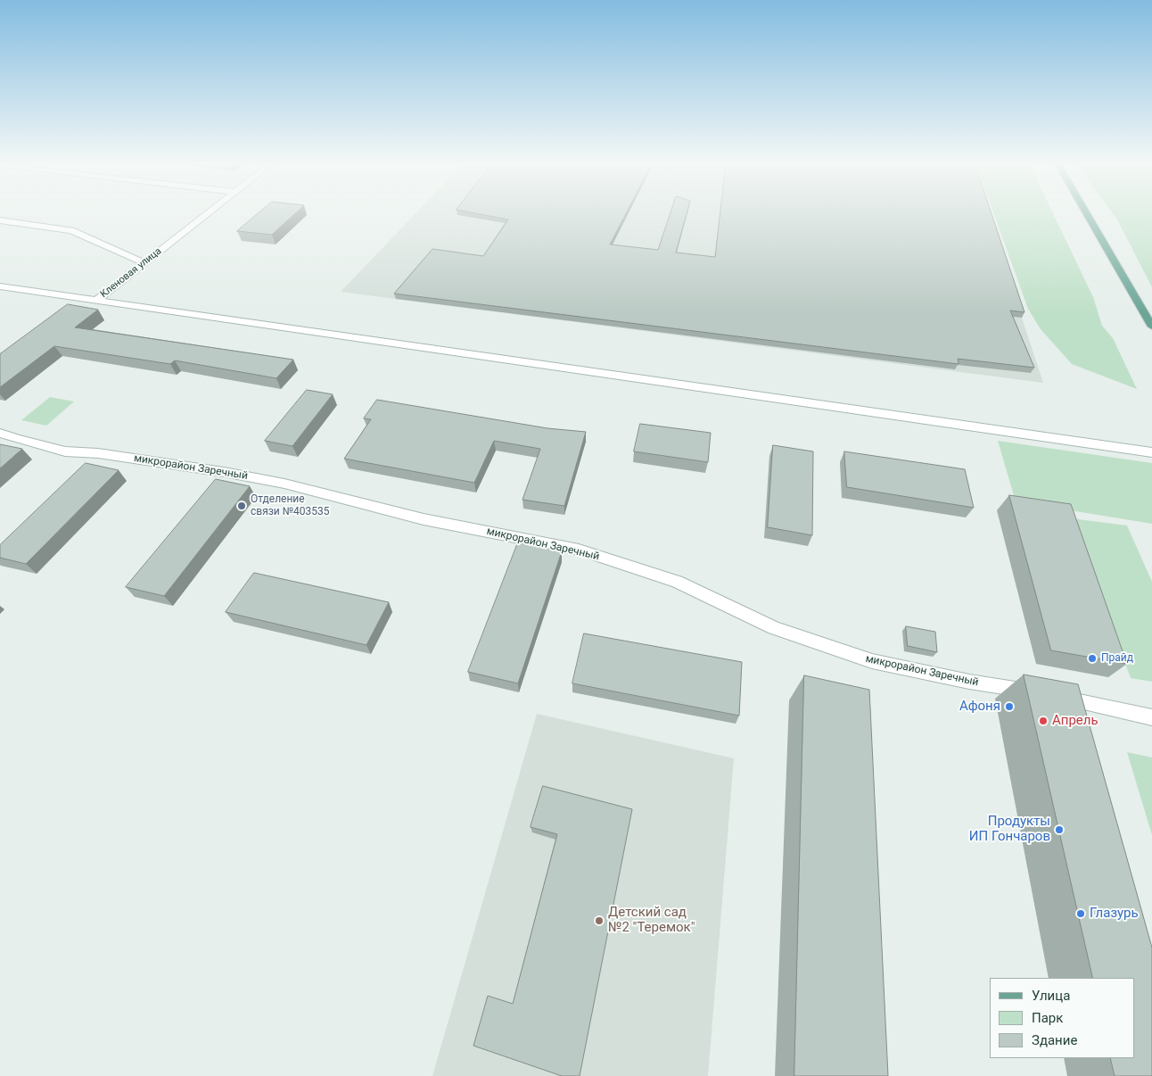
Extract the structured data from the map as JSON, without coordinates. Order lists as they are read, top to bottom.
{
  "streets": {
    "street": ["Кленовая улица", "микрорайон Заречный"]
  },
  "places": [
    "Отделение связи №403535",
    "Прайд",
    "Афоня",
    "Апрель",
    "Продукты ИП Гончаров",
    "Глазурь",
    "Детский сад №2 \"Теремок\""
  ],
  "legend": ["Улица", "Парк", "Здание"]
}
